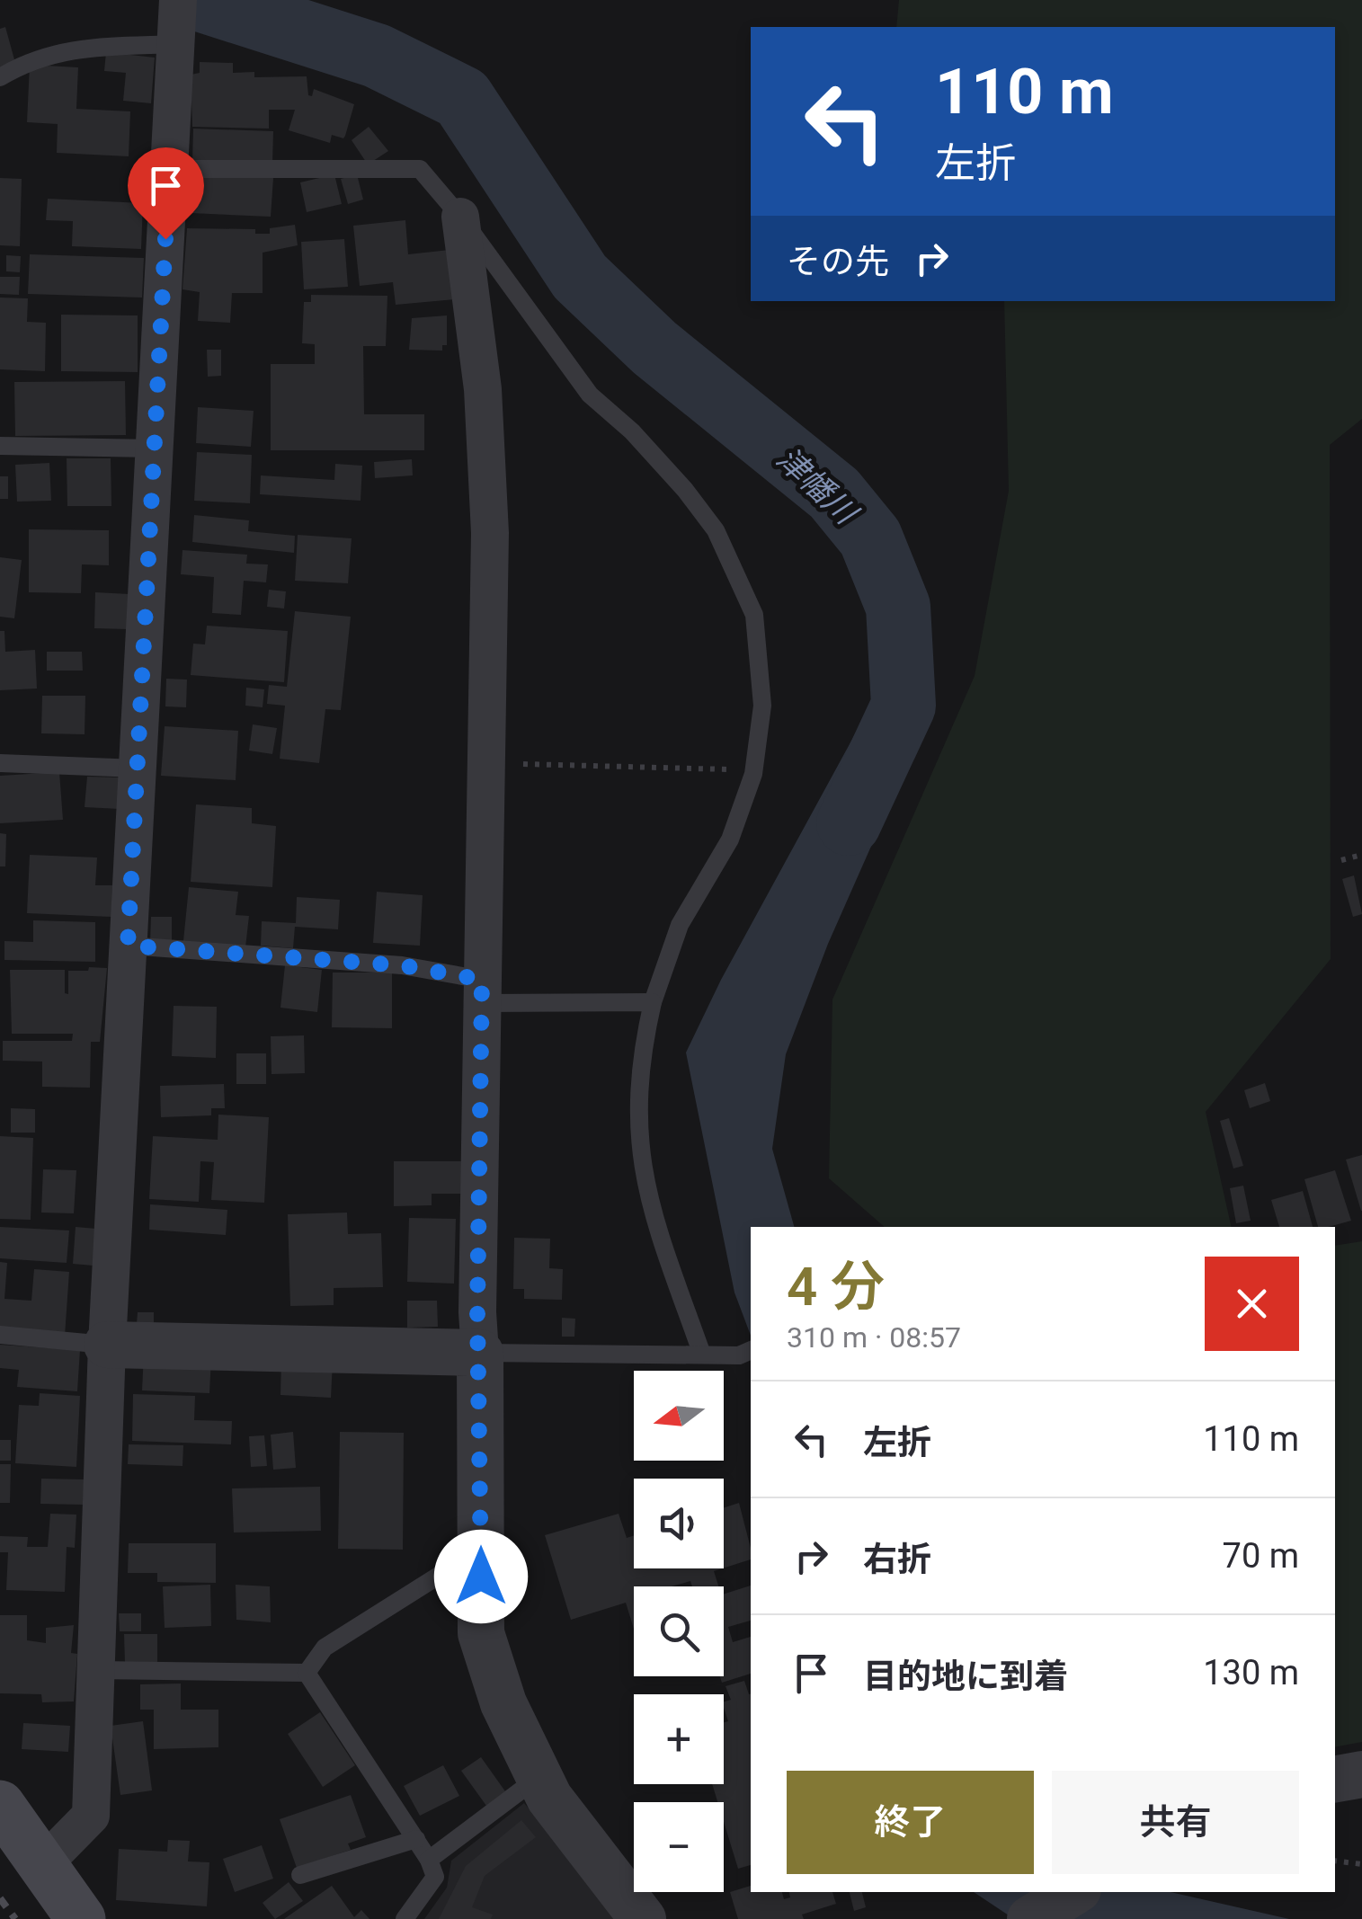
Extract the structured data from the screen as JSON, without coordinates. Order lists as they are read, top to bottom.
{
  "water": ["津幡川"],
  "north": "left",
  "page": {
    "turn": ["110 m", "左折"],
    "then": "その先",
    "heading": ["4 分", "310 m · 08:57"],
    "map_buttons": ["+", "−"],
    "list": [
      {
        "name": "左折",
        "value": "110 m"
      },
      {
        "name": "右折",
        "value": "70 m"
      },
      {
        "name": "目的地に到着",
        "value": "130 m"
      }
    ],
    "buttons": ["終了", "共有"]
  }
}
